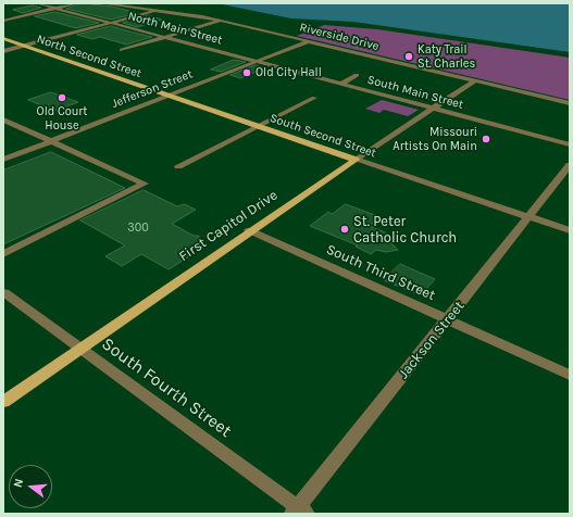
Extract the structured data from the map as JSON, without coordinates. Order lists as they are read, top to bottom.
{
  "streets": {
    "main road": ["North Second Street", "South Second Street", "First Capitol Drive"],
    "street": [
      "North Main Street",
      "Riverside Drive",
      "Jefferson Street",
      "South Main Street",
      "South Third Street",
      "Jackson Street",
      "South Fourth Street"
    ]
  },
  "crossings": [
    ["North Main Street", "Jefferson Street"],
    ["North Main Street", "South Main Street"],
    ["Riverside Drive", "Jefferson Street"],
    ["Riverside Drive", "First Capitol Drive"],
    ["North Second Street", "Jefferson Street"],
    ["North Second Street", "South Second Street"],
    ["Jefferson Street", "South Main Street"],
    ["Jefferson Street", "South Second Street"],
    ["South Main Street", "First Capitol Drive"],
    ["South Second Street", "First Capitol Drive"],
    ["South Second Street", "Jackson Street"],
    ["First Capitol Drive", "South Third Street"],
    ["First Capitol Drive", "South Fourth Street"],
    ["South Third Street", "Jackson Street"],
    ["Jackson Street", "South Fourth Street"]
  ],
  "places": [
    "Katy Trail St. Charles",
    "Old City Hall",
    "Old Court House",
    "Missouri Artists On Main",
    "St. Peter Catholic Church"
  ],
  "house_numbers": ["300"],
  "north": "left"
}
